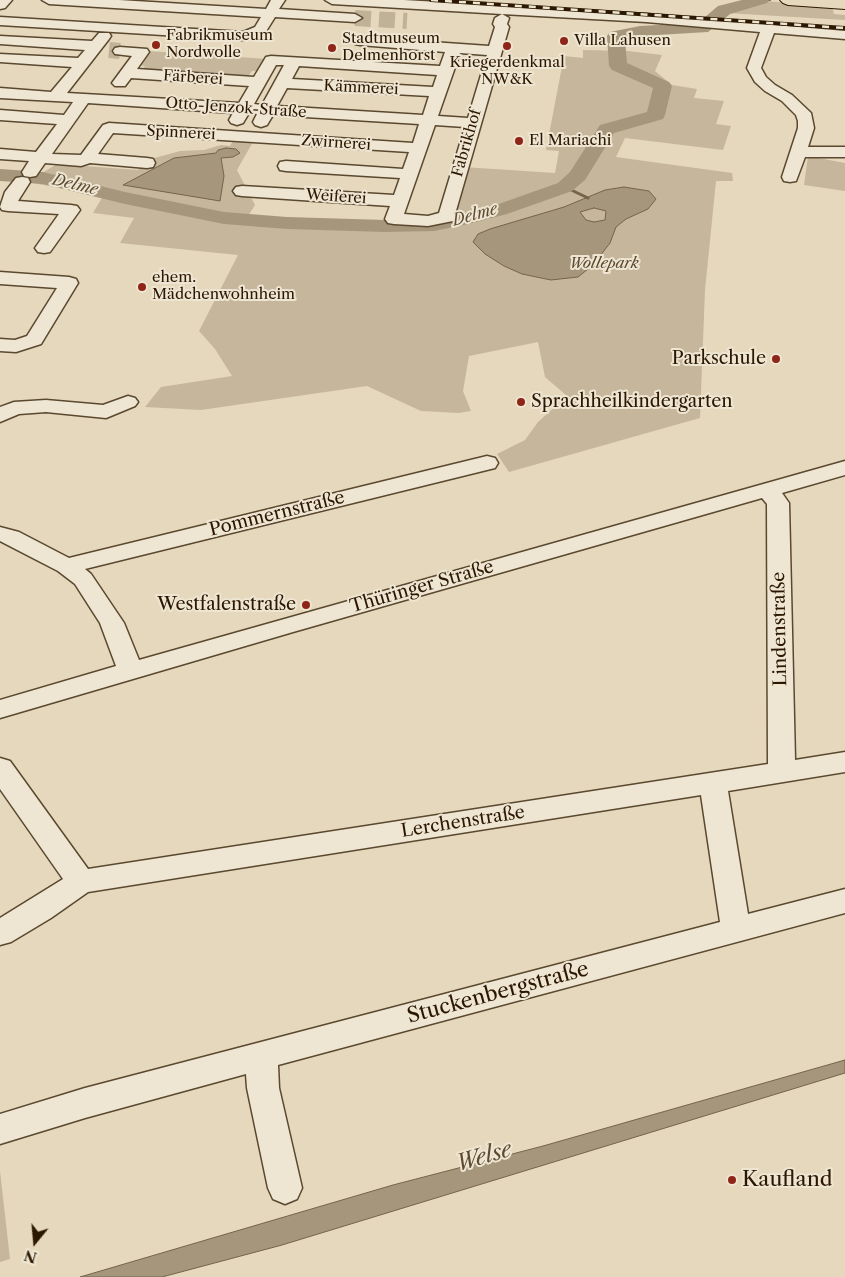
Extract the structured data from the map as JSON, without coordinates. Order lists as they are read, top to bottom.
{
  "streets": {
    "street": [
      "Färberei",
      "Kämmerei",
      "Otto-Jenzok-Straße",
      "Spinnerei",
      "Zwirnerei",
      "Fabrikhof",
      "Weiferei",
      "Pommernstraße",
      "Thüringer Straße",
      "Lindenstraße",
      "Lerchenstraße",
      "Stuckenbergstraße"
    ]
  },
  "crossings": [
    ["Färberei", "Kämmerei"],
    ["Otto-Jenzok-Straße", "Fabrikhof"],
    ["Spinnerei", "Zwirnerei"],
    ["Fabrikhof", "Weiferei"],
    ["Thüringer Straße", "Lindenstraße"],
    ["Lindenstraße", "Lerchenstraße"]
  ],
  "water": ["Delme", "Welse"],
  "parks": ["Wollepark"],
  "places": [
    "Villa Lahusen",
    "Fabrikmuseum Nordwolle",
    "Kriegerdenkmal NW&K",
    "Stadtmuseum Delmenhorst",
    "El Mariachi",
    "ehem. Mädchenwohnheim",
    "Parkschule",
    "Sprachheilkindergarten",
    "Westfalenstraße",
    "Kaufland"
  ],
  "north": "bottom"
}
